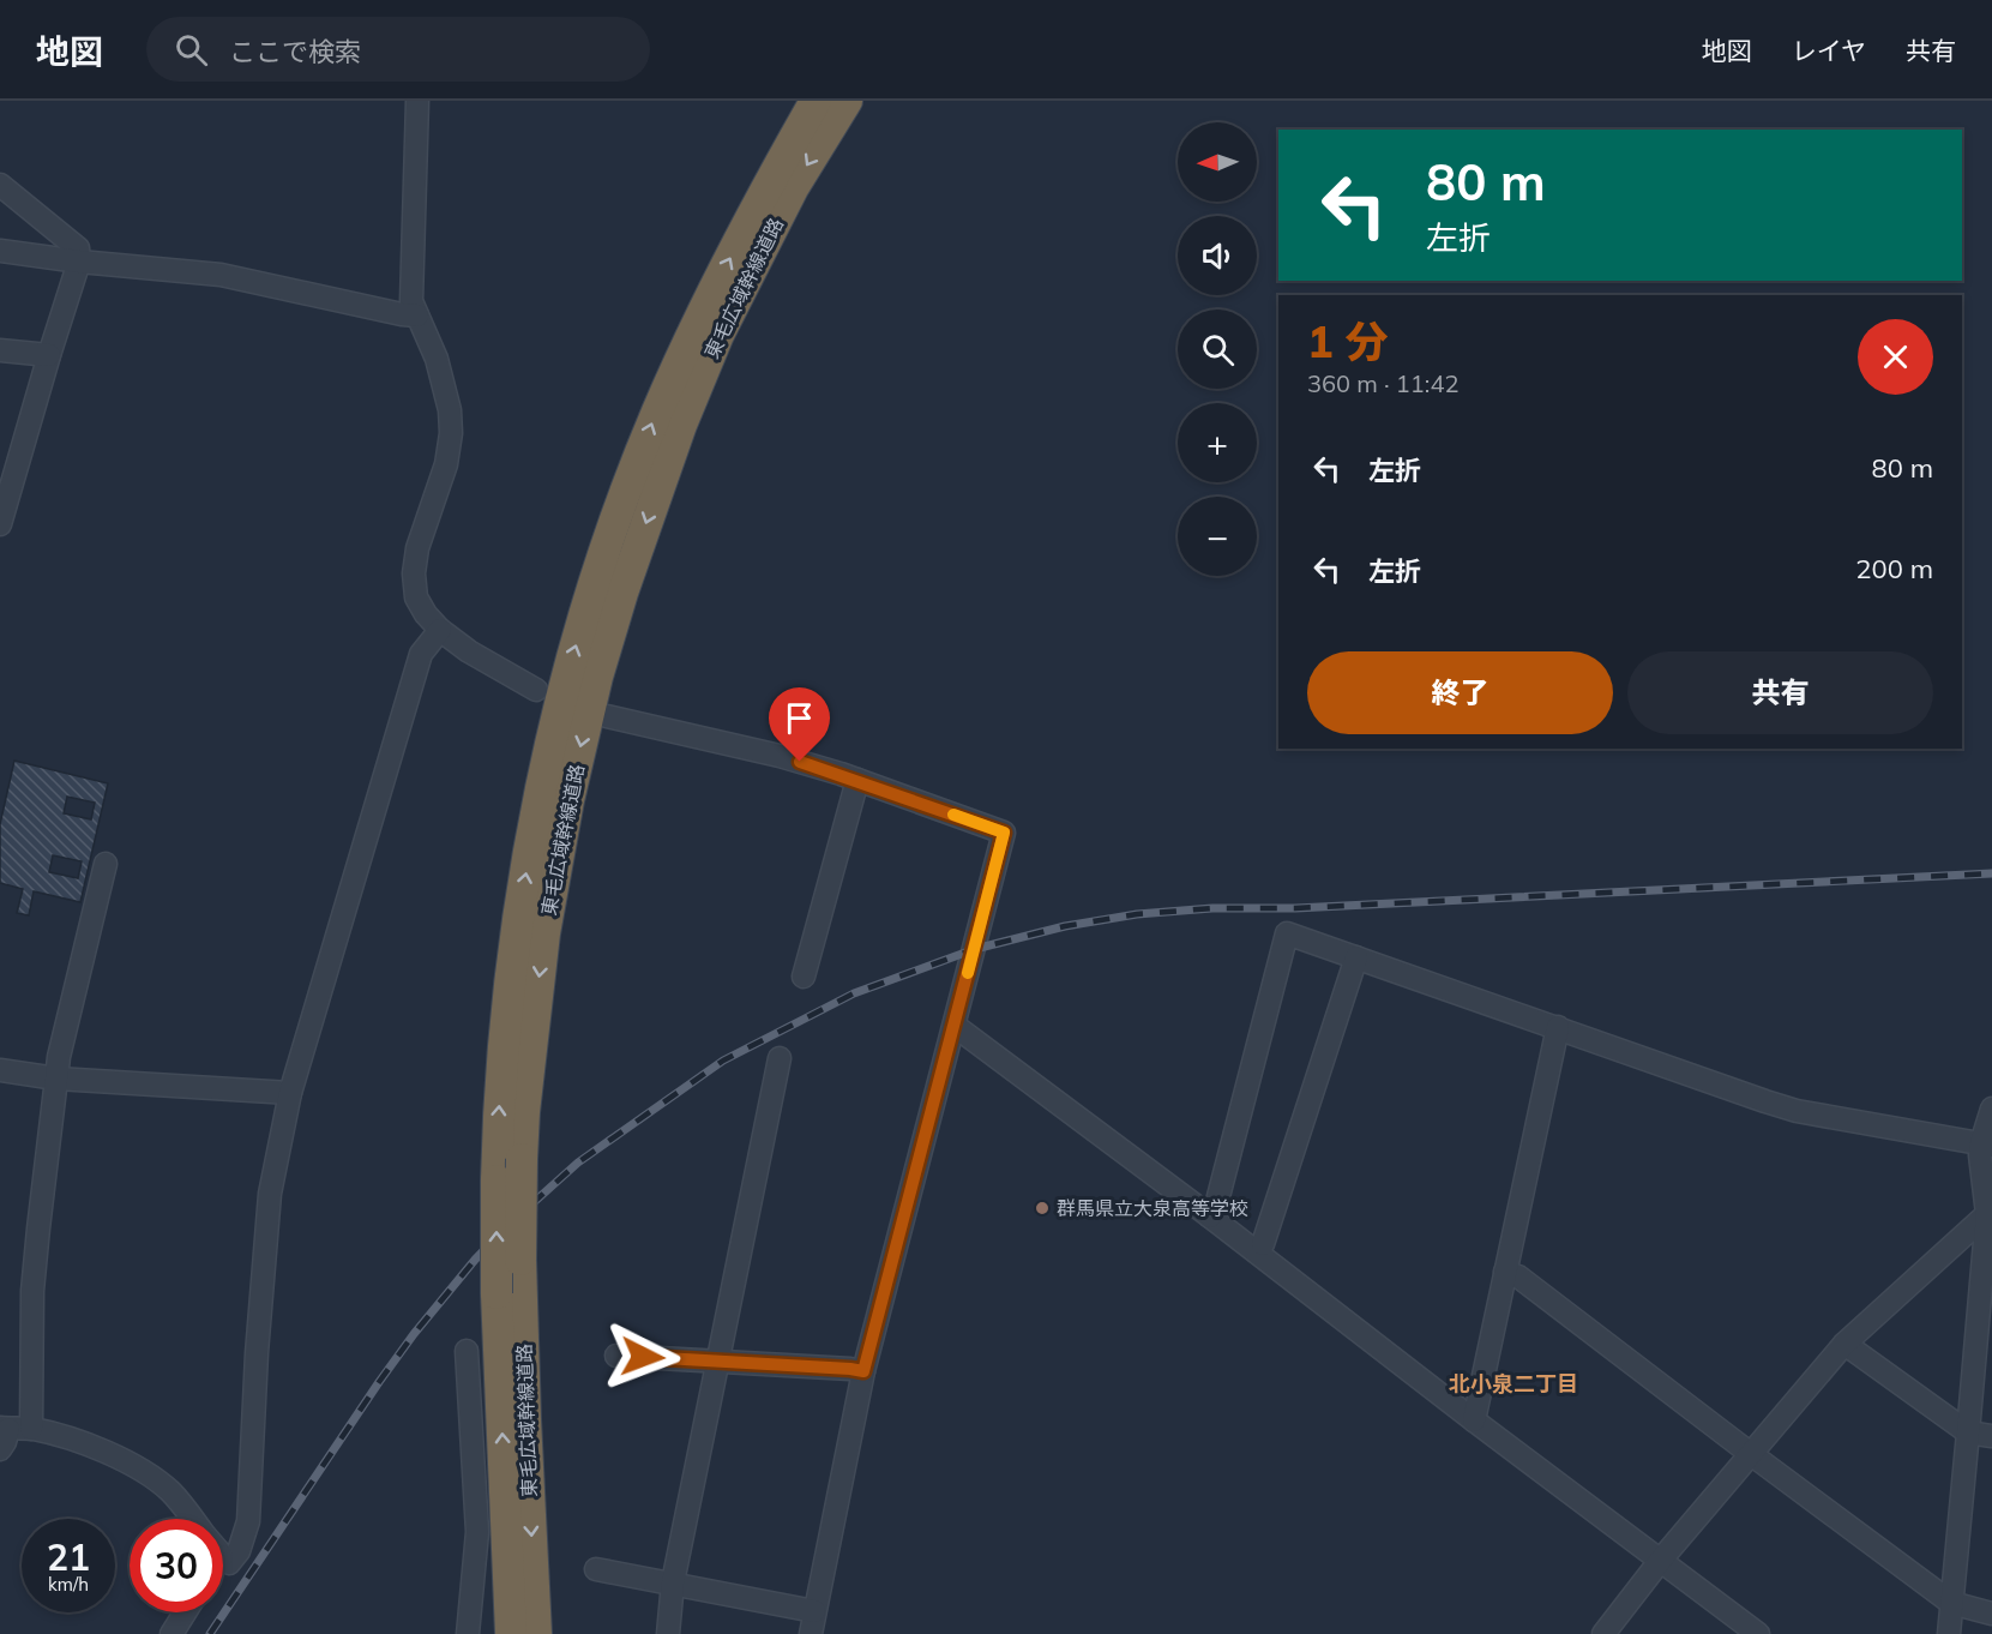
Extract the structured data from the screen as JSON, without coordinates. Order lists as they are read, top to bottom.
{
  "streets": {
    "highway": ["東毛広域幹線道路"]
  },
  "districts": ["北小泉二丁目"],
  "places": ["群馬県立大泉高等学校"],
  "north": "left",
  "page": {
    "header": "地図",
    "search": "ここで検索",
    "nav": ["地図", "レイヤ", "共有"],
    "map_buttons": ["+", "−"],
    "turn": ["80 m", "左折"],
    "heading": ["1 分", "360 m · 11:42"],
    "list": [
      {
        "name": "左折",
        "value": "80 m"
      },
      {
        "name": "左折",
        "value": "200 m"
      }
    ],
    "buttons": ["終了", "共有"],
    "speed": "21 km/h",
    "limit": "30"
  }
}
